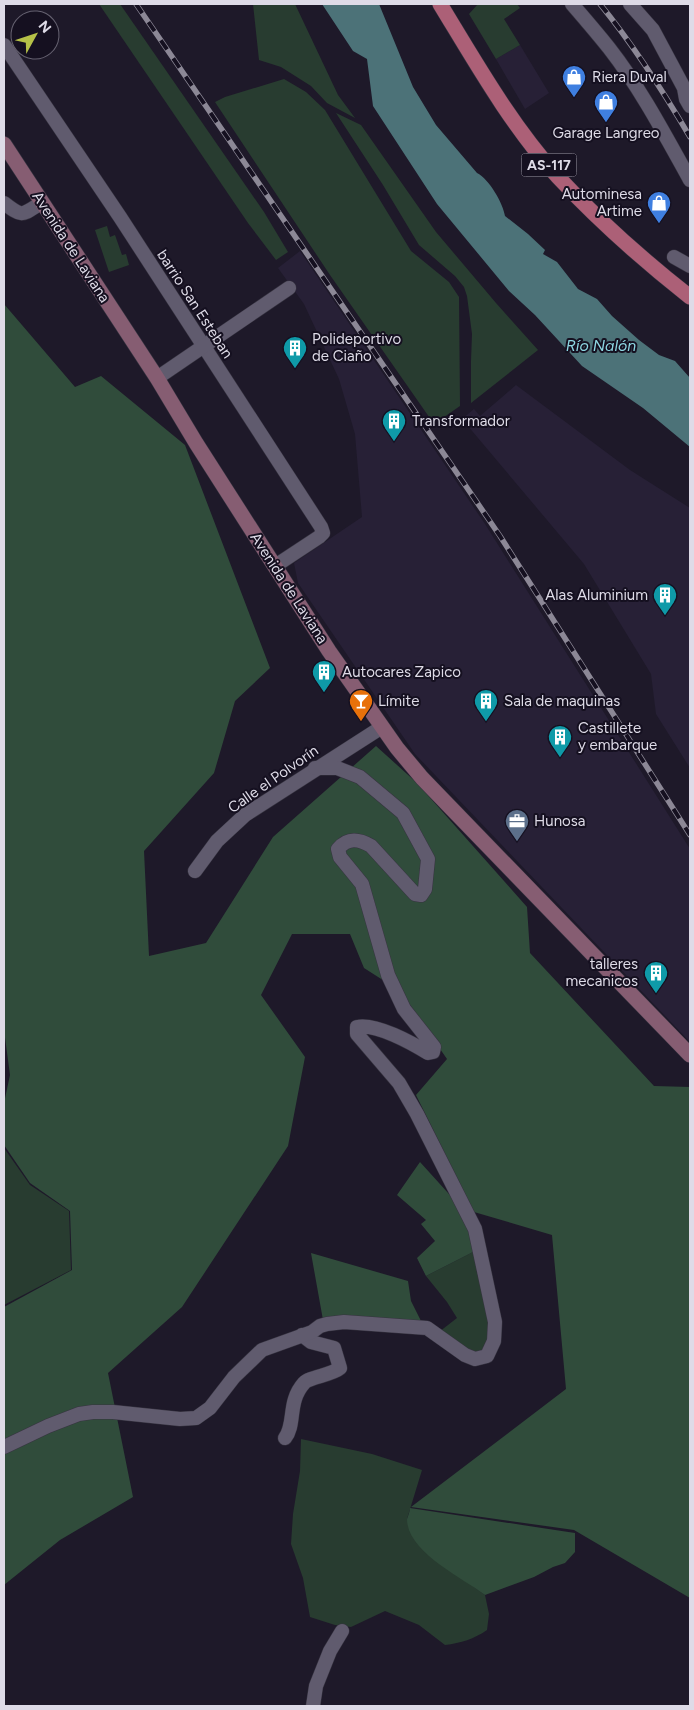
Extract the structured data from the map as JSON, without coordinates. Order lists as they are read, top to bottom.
{
  "streets": {
    "main road": ["AS-117"],
    "street": ["Avenida de Laviana", "barrio San Esteban", "Calle el Polvorín"]
  },
  "crossings": [
    ["Avenida de Laviana", "barrio San Esteban"],
    ["Avenida de Laviana", "Calle el Polvorín"]
  ],
  "water": ["Río Nalón"],
  "places": {
    "shop": ["Riera Duval", "Garage Langreo", "Autominesa Artime"],
    "building": [
      "Polideportivo de Ciaño",
      "Transformador",
      "Alas Aluminium",
      "Autocares Zapico",
      "Sala de maquinas",
      "Castillete y embarque",
      "talleres mecanicos"
    ],
    "bar": ["Límite"],
    "office": ["Hunosa"]
  },
  "north": "top right"
}
